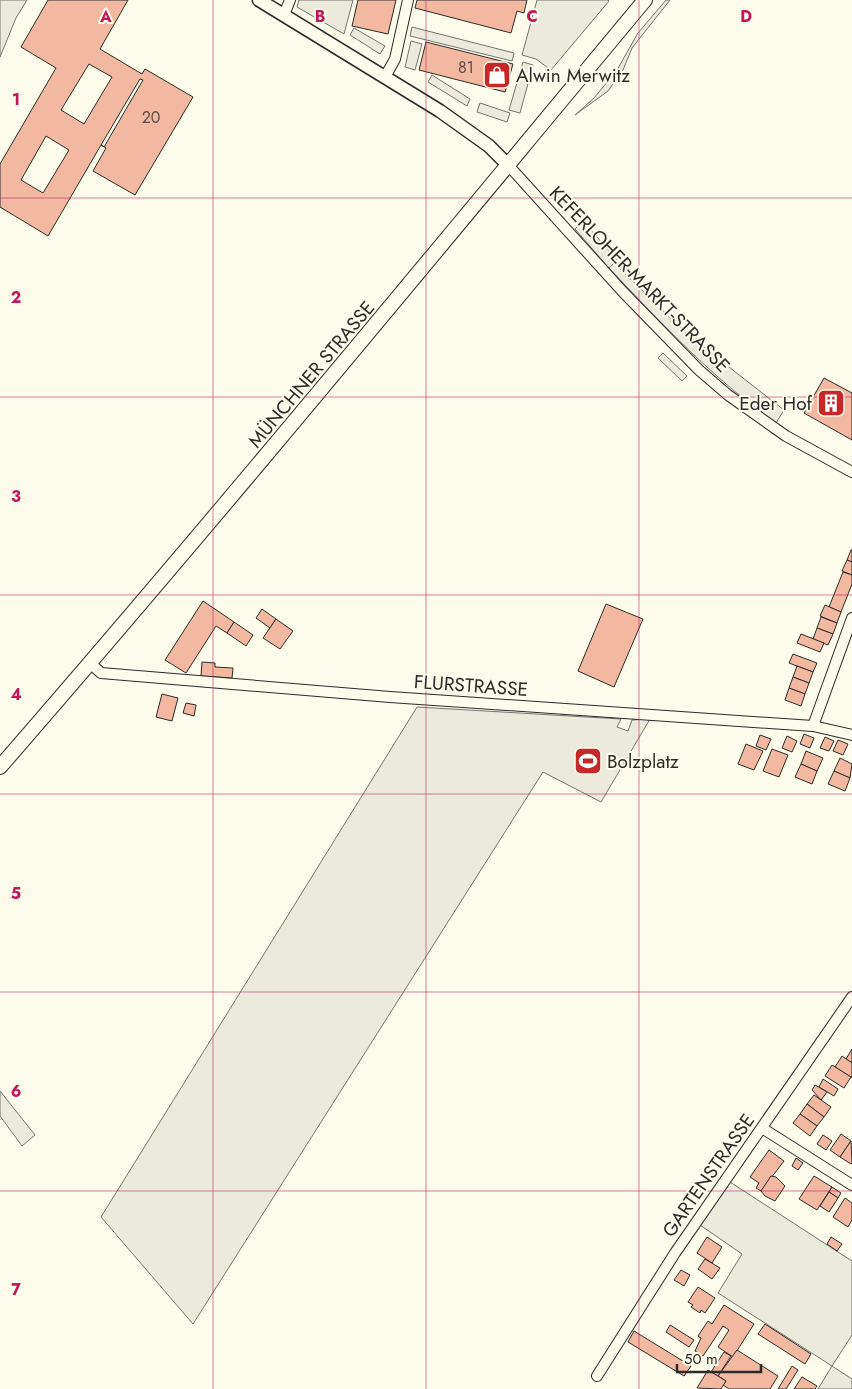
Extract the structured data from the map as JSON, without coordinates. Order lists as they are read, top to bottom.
{
  "streets": {
    "main road": ["MÜNCHNER STRASSE"],
    "street": ["KEFERLOHER-MARKT-STRASSE", "FLURSTRASSE", "GARTENSTRASSE"]
  },
  "crossings": [
    ["KEFERLOHER-MARKT-STRASSE", "MÜNCHNER STRASSE"],
    ["MÜNCHNER STRASSE", "FLURSTRASSE"]
  ],
  "places": {
    "shop": ["Alwin Merwitz"],
    "building": ["Eder Hof"],
    "sports": ["Bolzplatz"]
  },
  "house_numbers": ["81", "20"],
  "scale_bar": "50 m",
  "grid": {
    "columns": [
      "A",
      "B",
      "C",
      "D"
    ],
    "rows": [
      "1",
      "2",
      "3",
      "4",
      "5",
      "6",
      "7"
    ]
  }
}
